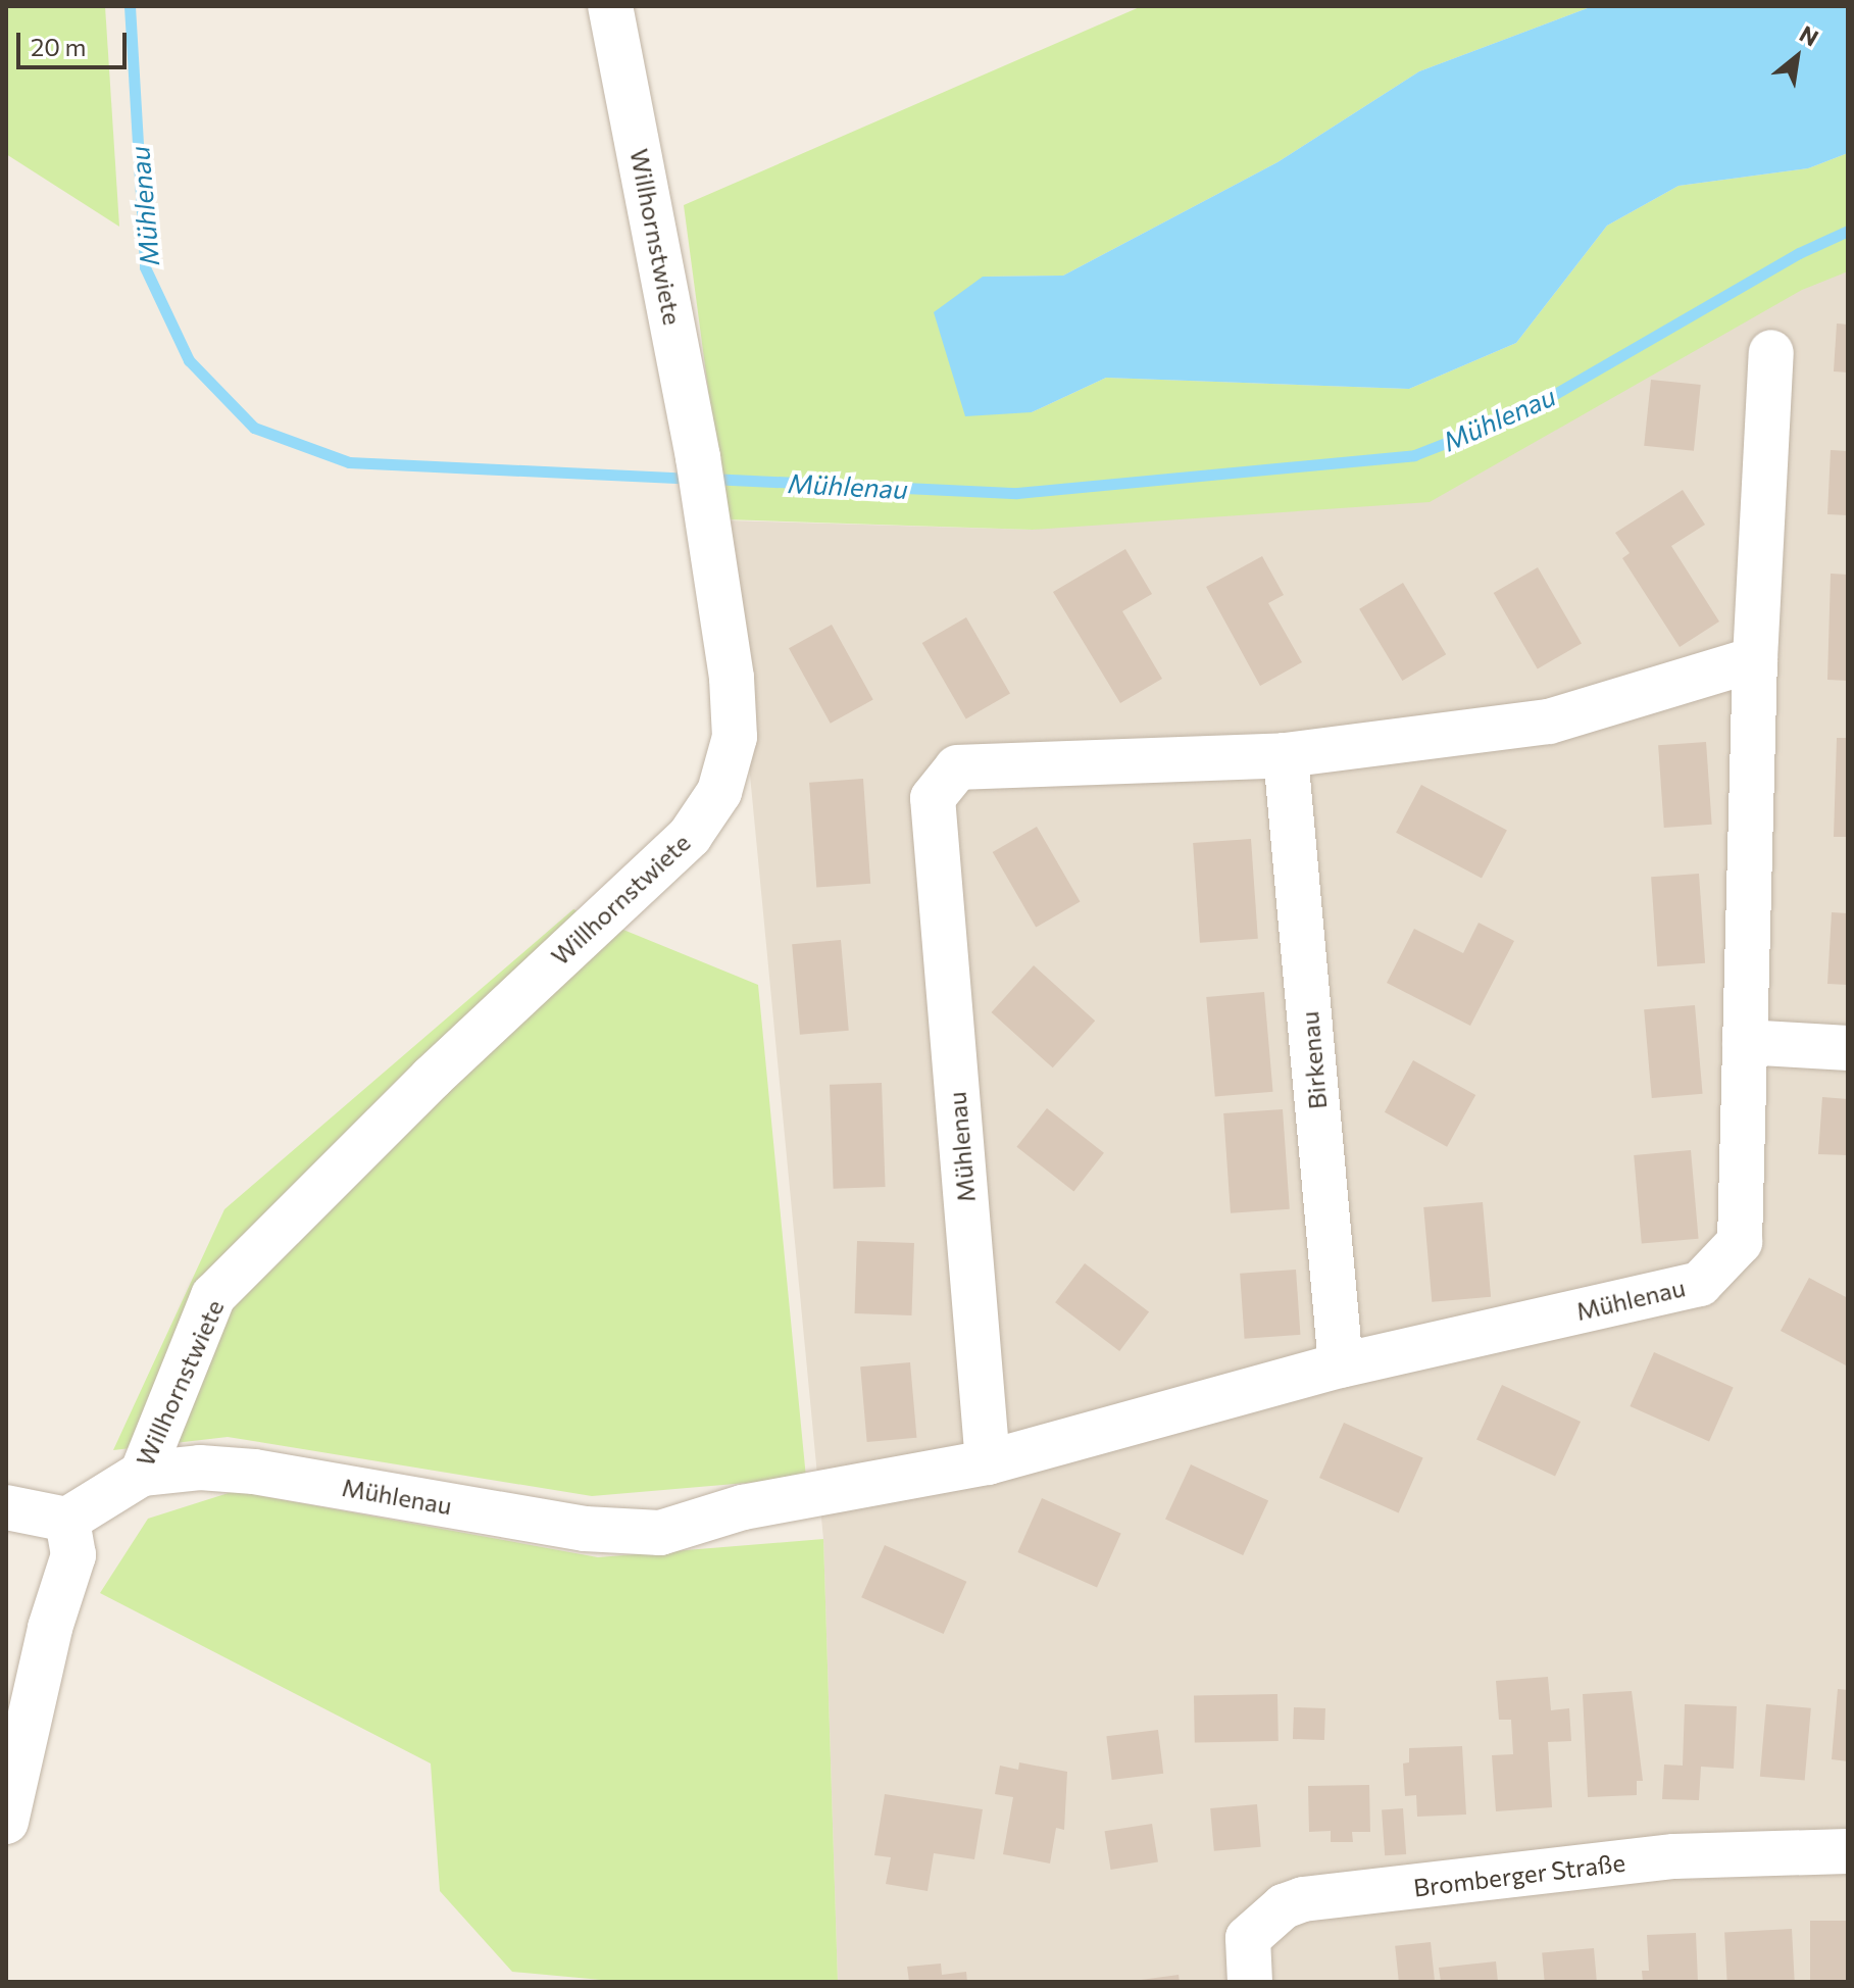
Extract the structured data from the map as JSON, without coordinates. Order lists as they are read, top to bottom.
{
  "streets": {
    "street": [
      "Willhornstwiete",
      "Birkenau",
      "Mühlenau",
      "Bromberger Straße"
    ]
  },
  "crossings": [
    ["Willhornstwiete", "Mühlenau"],
    ["Birkenau", "Mühlenau"]
  ],
  "water": ["Mühlenau"],
  "scale_bar": "20 m",
  "north": "top right"
}
